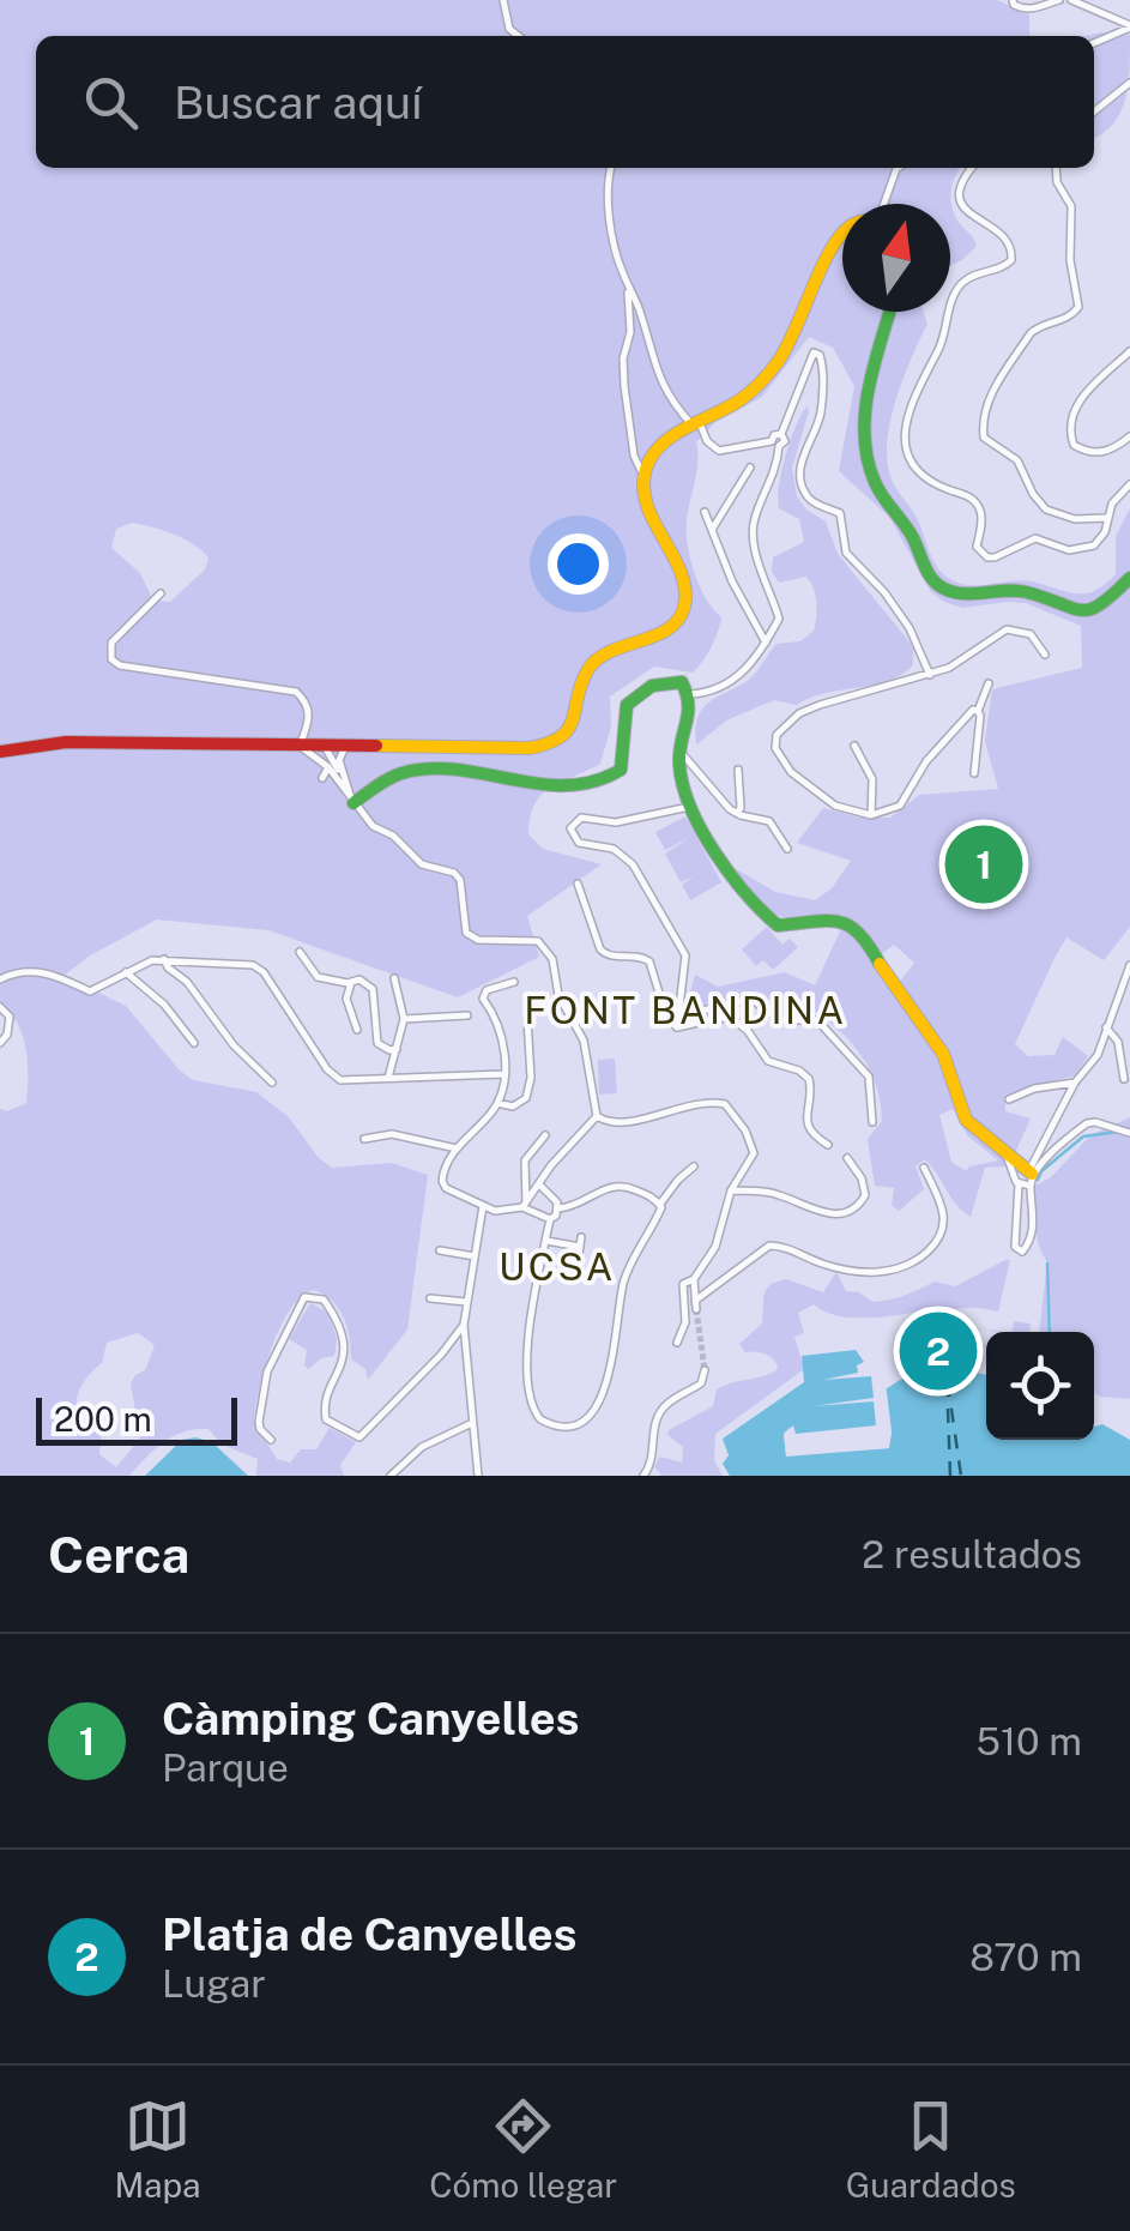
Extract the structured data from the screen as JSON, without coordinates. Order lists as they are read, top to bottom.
{
  "districts": ["FONT BANDINA", "UCSA"],
  "scale_bar": "200 m",
  "north": "top",
  "page": {
    "search": "Buscar aquí",
    "pins": ["1", "2"],
    "scale": "200 m",
    "heading": ["Cerca", "2 resultados"],
    "list": [
      {
        "mark": "1",
        "name": "Càmping Canyelles",
        "note": "Parque",
        "value": "510 m"
      },
      {
        "mark": "2",
        "name": "Platja de Canyelles",
        "note": "Lugar",
        "value": "870 m"
      }
    ],
    "nav": ["Mapa", "Cómo llegar", "Guardados"]
  }
}
